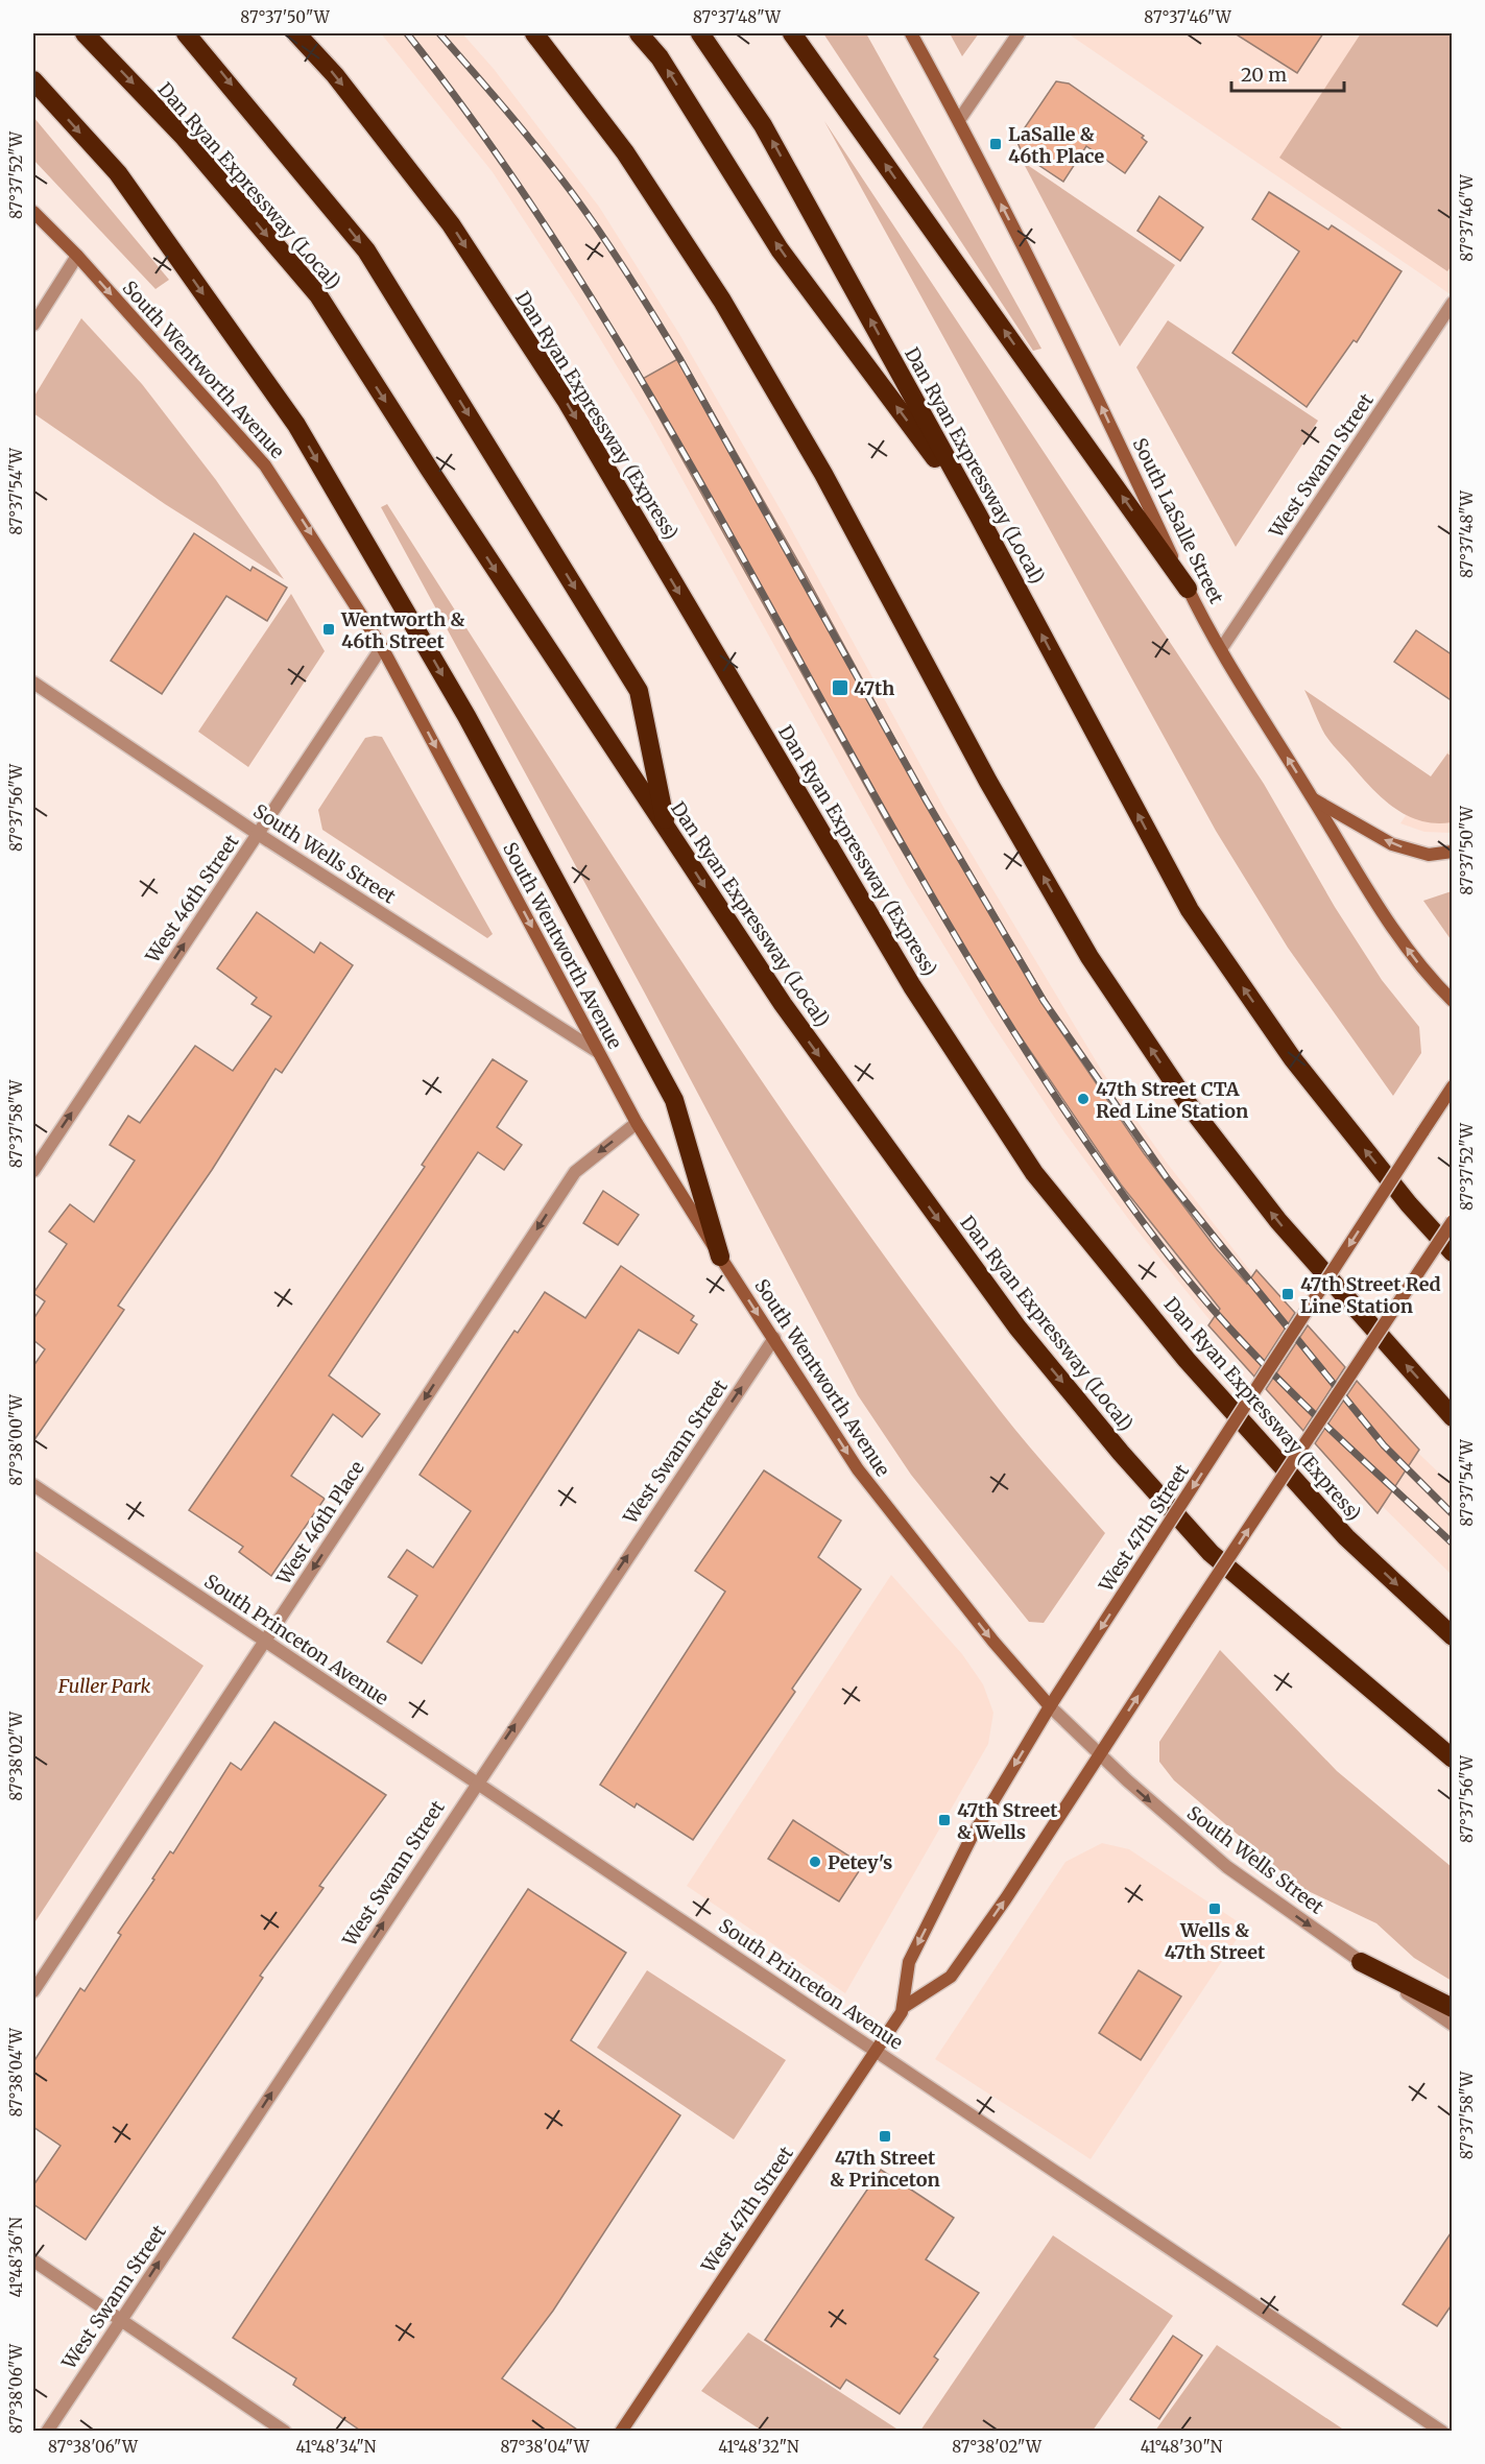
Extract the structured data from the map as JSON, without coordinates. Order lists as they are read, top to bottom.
{
  "streets": {
    "highway": ["Dan Ryan Expressway (Local)", "Dan Ryan Expressway (Express)"],
    "main road": ["South Wentworth Avenue", "South LaSalle Street", "West 47th Street"],
    "street": [
      "West Swann Street",
      "South Wells Street",
      "West 46th Street",
      "West 46th Place",
      "South Princeton Avenue"
    ]
  },
  "crossings": [
    ["South Wentworth Avenue", "West Swann Street"],
    ["South Wentworth Avenue", "South Wells Street"],
    ["South Wentworth Avenue", "West 46th Street"],
    ["South Wentworth Avenue", "West 46th Place"],
    ["South Wentworth Avenue", "West 47th Street"],
    ["West Swann Street", "South LaSalle Street"],
    ["West Swann Street", "South Princeton Avenue"],
    ["South Wells Street", "West 46th Street"],
    ["South Wells Street", "West 47th Street"],
    ["West 46th Place", "South Princeton Avenue"],
    ["West 47th Street", "South Princeton Avenue"]
  ],
  "one_way": [
    "South Wentworth Avenue",
    "West Swann Street",
    "South LaSalle Street",
    "West 46th Street",
    "West 46th Place"
  ],
  "parks": ["Fuller Park"],
  "places": {
    "transit": [
      "LaSalle & 46th Place",
      "Wentworth & 46th Street",
      "47th",
      "47th Street Red Line Station",
      "47th Street & Wells",
      "Wells & 47th Street",
      "47th Street & Princeton"
    ],
    "other": ["47th Street CTA Red Line Station", "Petey's"]
  },
  "scale_bar": "20 m",
  "coordinates": [
    "87°37'50\"W",
    "87°37'48\"W",
    "87°37'46\"W",
    "87°37'52\"W",
    "87°37'54\"W",
    "87°37'56\"W",
    "87°37'58\"W",
    "87°38'00\"W",
    "87°38'02\"W",
    "87°38'04\"W",
    "41°48'36\"N",
    "87°38'06\"W",
    "41°48'34\"N",
    "41°48'32\"N",
    "41°48'30\"N"
  ]
}
